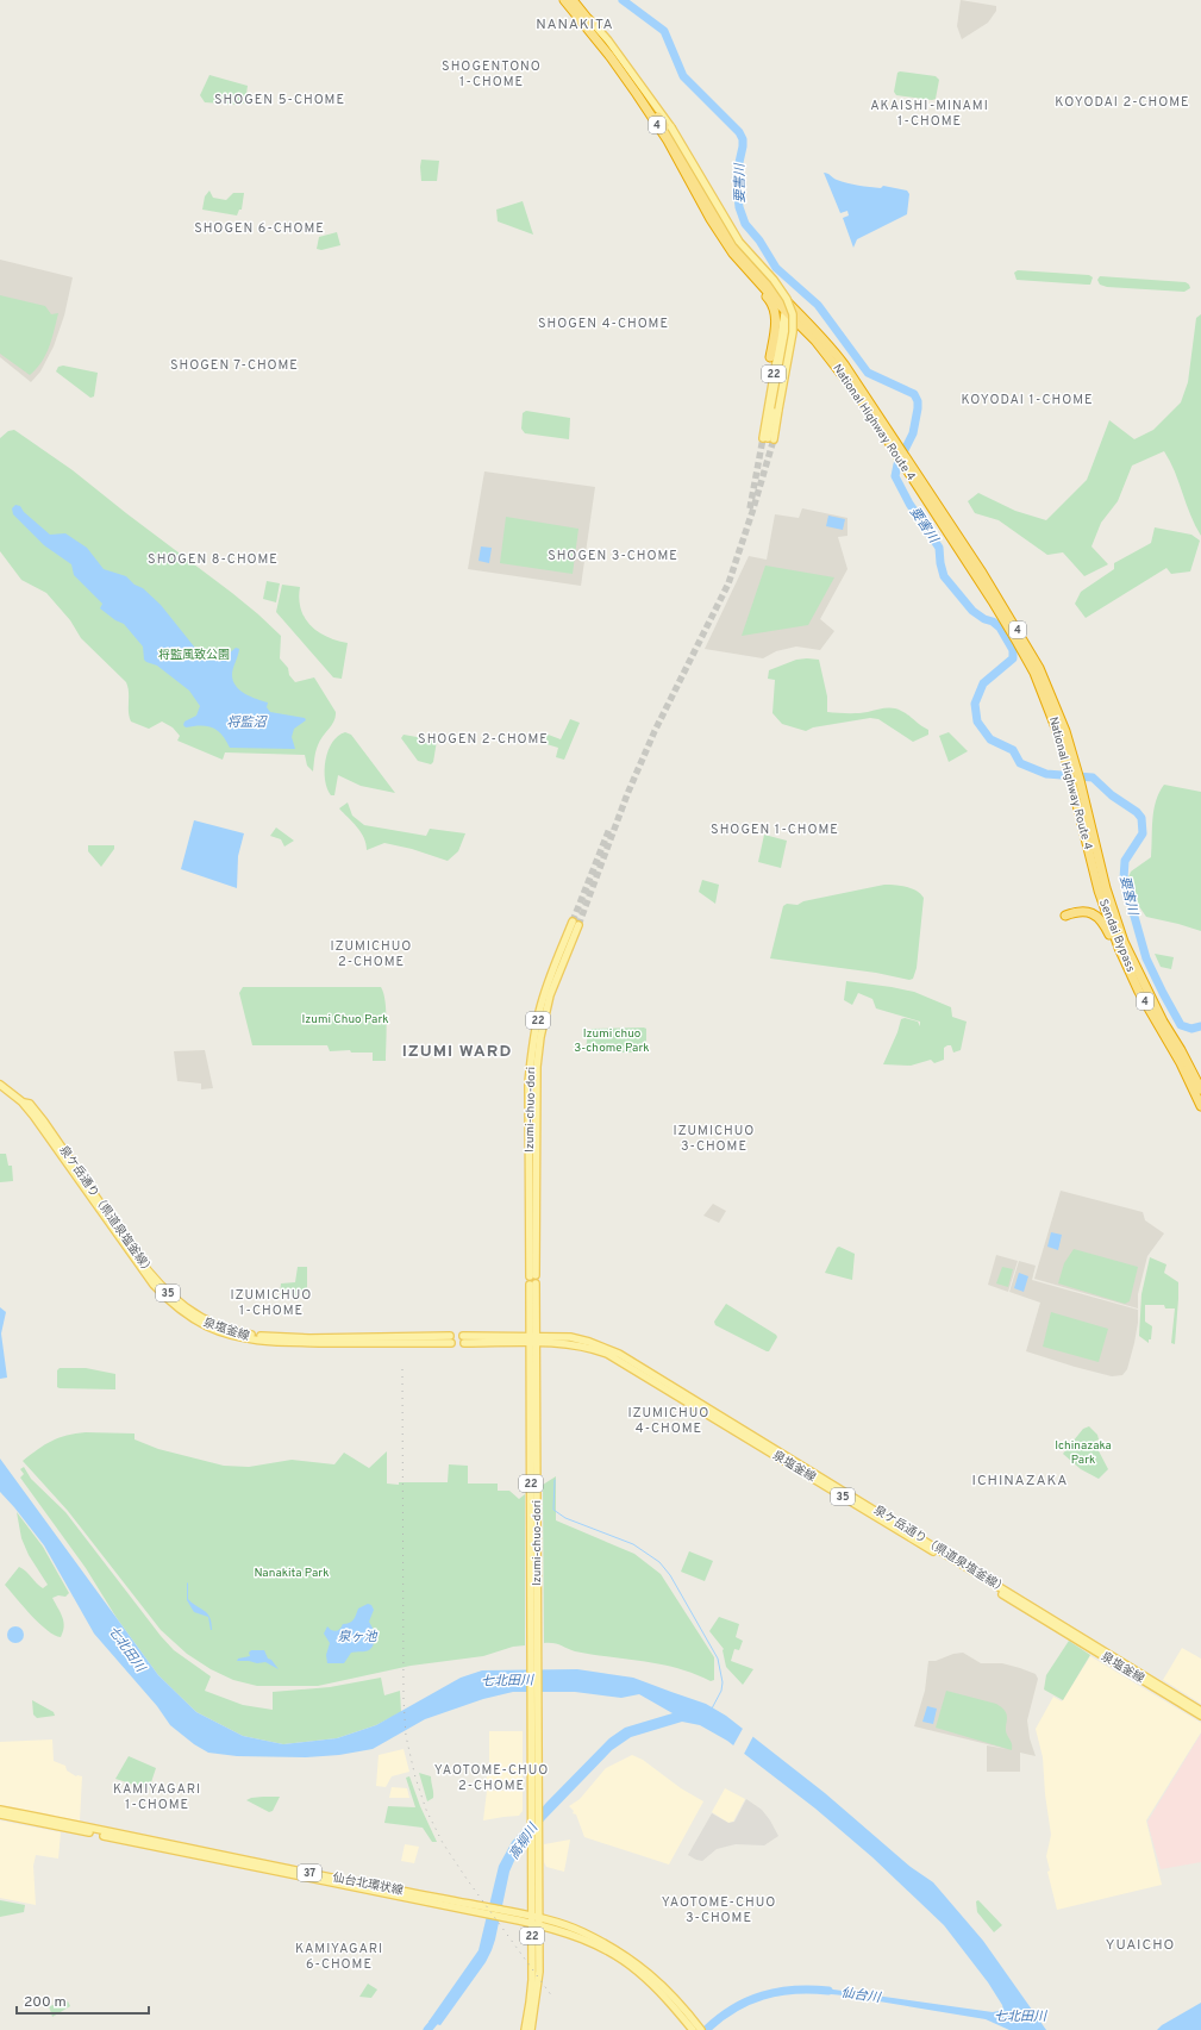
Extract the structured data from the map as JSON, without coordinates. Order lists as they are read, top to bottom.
{
  "streets": {
    "highway": ["4", "National Highway Route 4", "Sendai Bypass"],
    "main road": [
      "22",
      "Izumi-chuo-dori",
      "泉ケ岳通り（県道泉塩釜線）",
      "35",
      "泉塩釜線",
      "37",
      "仙台北環状線"
    ]
  },
  "crossings": [
    ["22", "National Highway Route 4"],
    ["22", "Izumi-chuo-dori"],
    ["22", "仙台北環状線"],
    ["National Highway Route 4", "Sendai Bypass"],
    ["Izumi-chuo-dori", "泉ケ岳通り（県道泉塩釜線）"],
    ["Izumi-chuo-dori", "泉塩釜線"],
    ["泉ケ岳通り（県道泉塩釜線）", "泉塩釜線"]
  ],
  "districts": [
    "NANAKITA",
    "SHOGENTONO 1-CHOME",
    "SHOGEN 5-CHOME",
    "KOYODAI 2-CHOME",
    "AKAISHI-MINAMI 1-CHOME",
    "SHOGEN 6-CHOME",
    "SHOGEN 4-CHOME",
    "SHOGEN 7-CHOME",
    "KOYODAI 1-CHOME",
    "SHOGEN 3-CHOME",
    "SHOGEN 8-CHOME",
    "SHOGEN 2-CHOME",
    "SHOGEN 1-CHOME",
    "IZUMICHUO 2-CHOME",
    "IZUMI WARD",
    "IZUMICHUO 3-CHOME",
    "IZUMICHUO 1-CHOME",
    "IZUMICHUO 4-CHOME",
    "ICHINAZAKA",
    "YAOTOME-CHUO 2-CHOME",
    "KAMIYAGARI 1-CHOME",
    "YAOTOME-CHUO 3-CHOME",
    "YUAICHO",
    "KAMIYAGARI 6-CHOME"
  ],
  "water": [
    "要害川",
    "将監沼",
    "泉ヶ池",
    "七北田川",
    "高柳川",
    "仙台川"
  ],
  "parks": [
    "将監風致公園",
    "Izumi Chuo Park",
    "Izumi chuo 3-chome Park",
    "Ichinazaka Park",
    "Nanakita Park"
  ],
  "scale_bar": "200 m"
}
